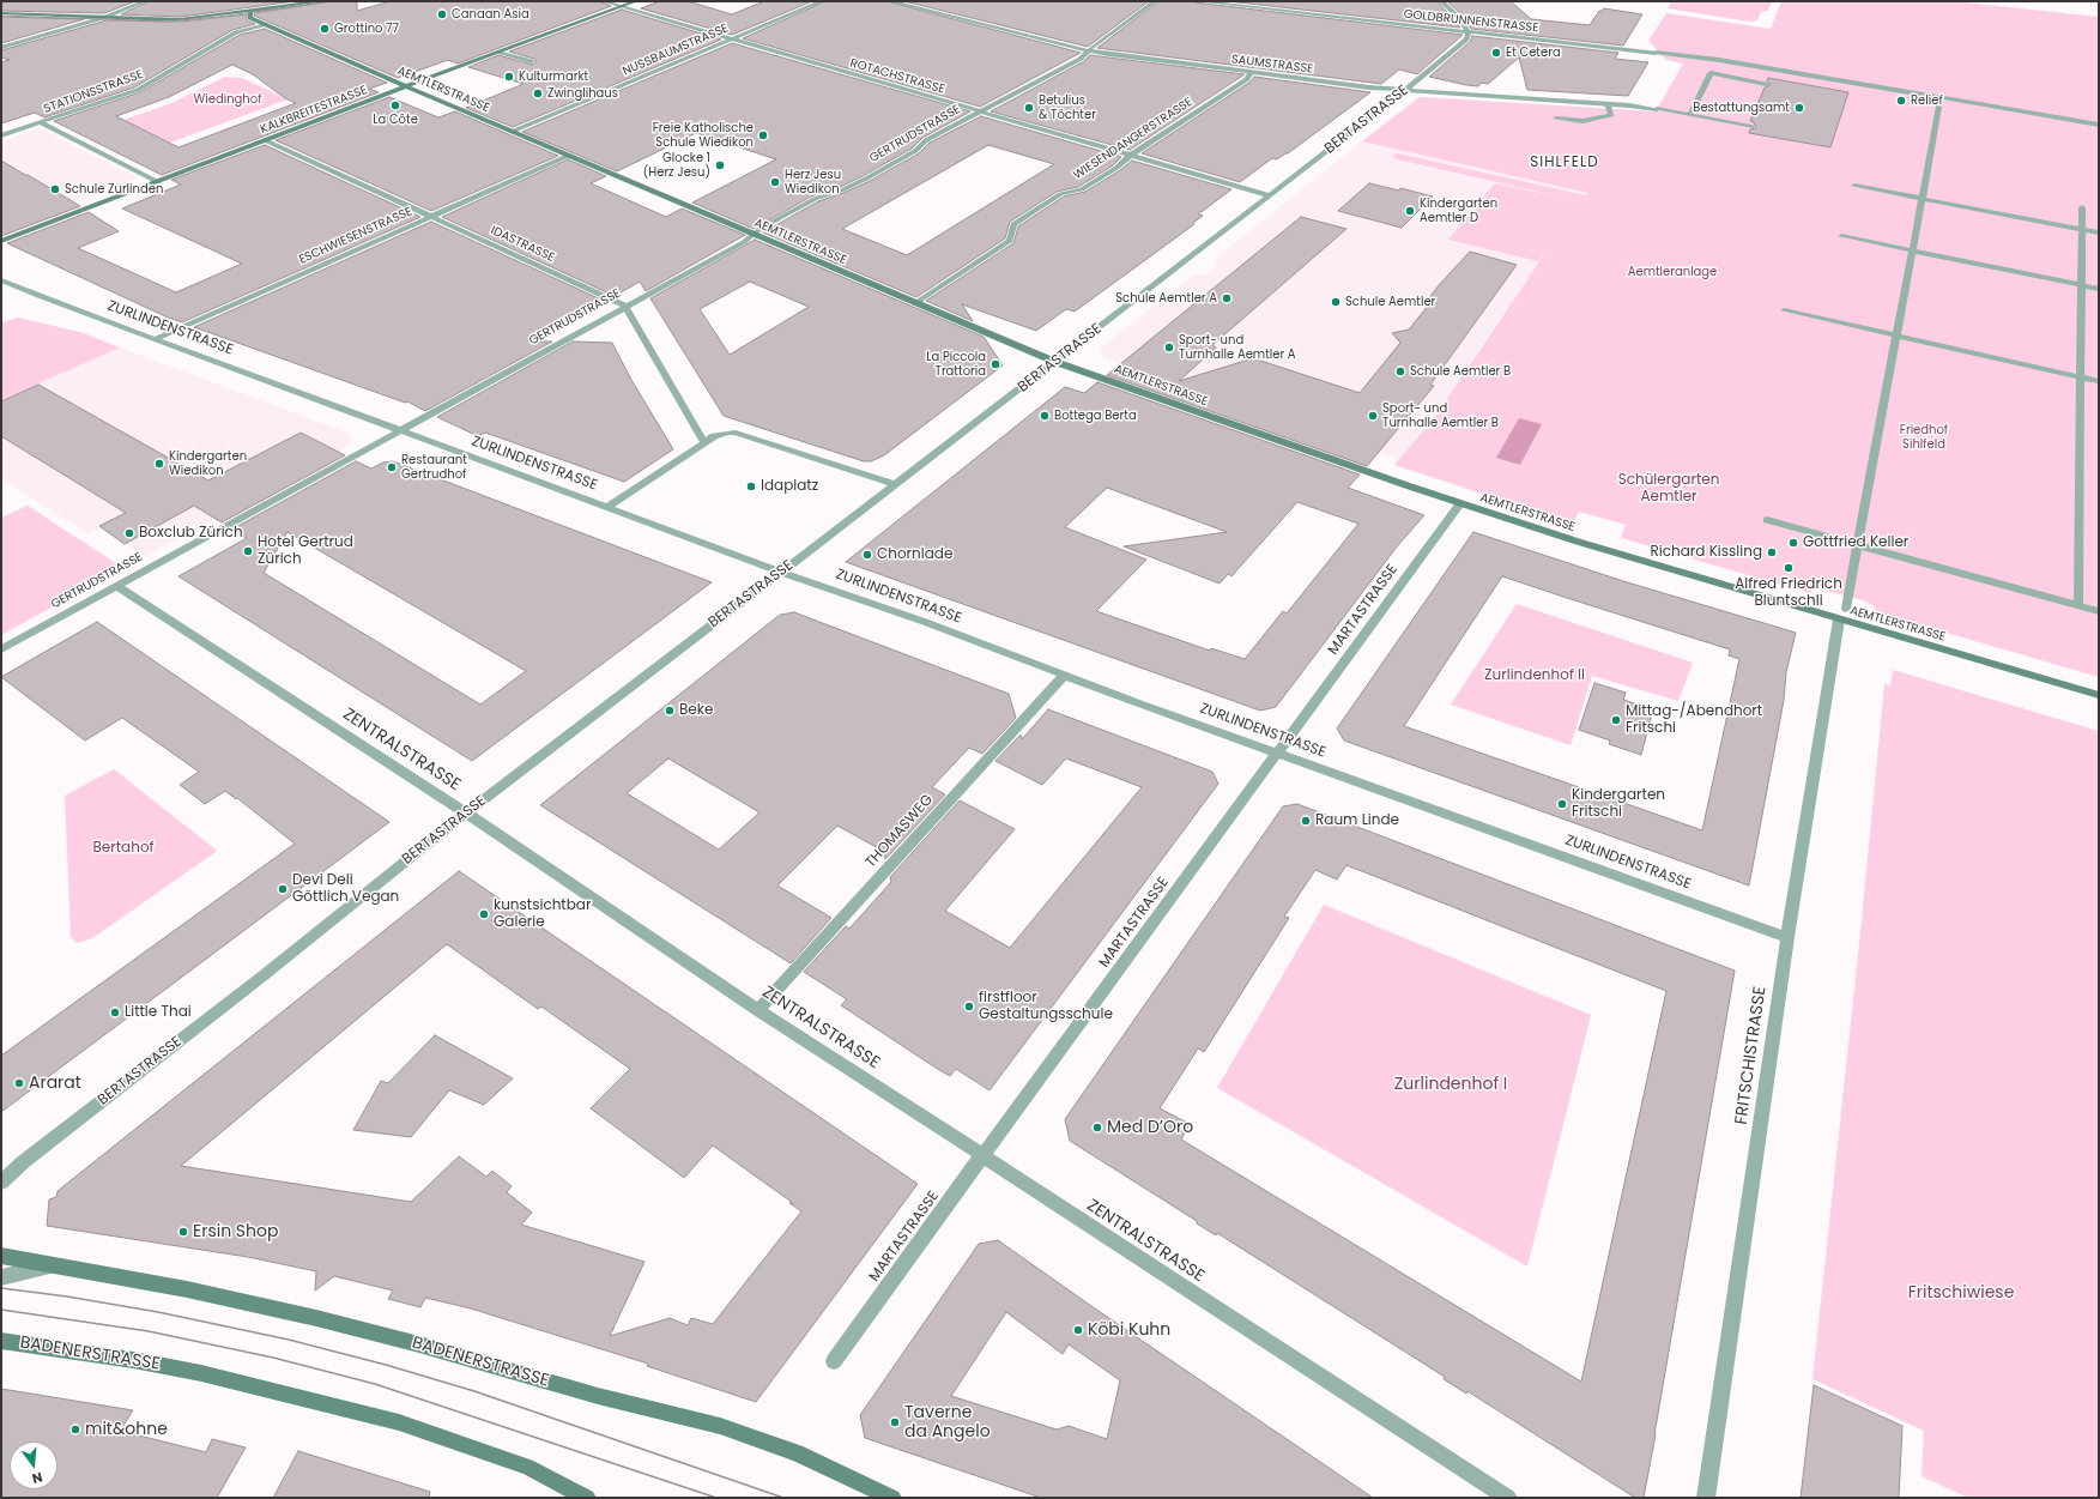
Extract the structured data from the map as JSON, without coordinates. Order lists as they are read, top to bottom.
{
  "streets": {
    "street": [
      "GOLDBRUNNENSTRASSE",
      "NUSSBAUMSTRASSE",
      "SAUMSTRASSE",
      "ROTACHSTRASSE",
      "AEMTLERSTRASSE",
      "STATIONSSTRASSE",
      "KALKBREITESTRASSE",
      "BERTASTRASSE",
      "GERTRUDSTRASSE",
      "WIESENDANGERSTRASSE",
      "ESCHWIESENSTRASSE",
      "IDASTRASSE",
      "ZURLINDENSTRASSE",
      "MARTASTRASSE",
      "ZENTRALSTRASSE",
      "THOMASWEG",
      "FRITSCHISTRASSE",
      "BADENERSTRASSE"
    ]
  },
  "crossings": [
    ["GOLDBRUNNENSTRASSE", "BERTASTRASSE"],
    ["GOLDBRUNNENSTRASSE", "FRITSCHISTRASSE"],
    ["NUSSBAUMSTRASSE", "ROTACHSTRASSE"],
    ["NUSSBAUMSTRASSE", "AEMTLERSTRASSE"],
    ["SAUMSTRASSE", "BERTASTRASSE"],
    ["SAUMSTRASSE", "GERTRUDSTRASSE"],
    ["SAUMSTRASSE", "WIESENDANGERSTRASSE"],
    ["ROTACHSTRASSE", "KALKBREITESTRASSE"],
    ["ROTACHSTRASSE", "BERTASTRASSE"],
    ["ROTACHSTRASSE", "GERTRUDSTRASSE"],
    ["ROTACHSTRASSE", "WIESENDANGERSTRASSE"],
    ["AEMTLERSTRASSE", "STATIONSSTRASSE"],
    ["AEMTLERSTRASSE", "KALKBREITESTRASSE"],
    ["AEMTLERSTRASSE", "BERTASTRASSE"],
    ["AEMTLERSTRASSE", "GERTRUDSTRASSE"],
    ["AEMTLERSTRASSE", "WIESENDANGERSTRASSE"],
    ["AEMTLERSTRASSE", "ESCHWIESENSTRASSE"],
    ["AEMTLERSTRASSE", "MARTASTRASSE"],
    ["AEMTLERSTRASSE", "FRITSCHISTRASSE"],
    ["KALKBREITESTRASSE", "IDASTRASSE"],
    ["BERTASTRASSE", "ZURLINDENSTRASSE"],
    ["BERTASTRASSE", "ZENTRALSTRASSE"],
    ["GERTRUDSTRASSE", "IDASTRASSE"],
    ["GERTRUDSTRASSE", "ZURLINDENSTRASSE"],
    ["GERTRUDSTRASSE", "ZENTRALSTRASSE"],
    ["ESCHWIESENSTRASSE", "IDASTRASSE"],
    ["ESCHWIESENSTRASSE", "ZURLINDENSTRASSE"],
    ["ZURLINDENSTRASSE", "MARTASTRASSE"],
    ["ZURLINDENSTRASSE", "THOMASWEG"],
    ["ZURLINDENSTRASSE", "FRITSCHISTRASSE"],
    ["MARTASTRASSE", "ZENTRALSTRASSE"],
    ["ZENTRALSTRASSE", "THOMASWEG"]
  ],
  "districts": ["SIHLFELD"],
  "parks": [
    "Wiedinghof",
    "Aemtleranlage",
    "Friedhof Sihlfeld",
    "Schülergarten Aemtler",
    "Zurlindenhof II",
    "Bertahof",
    "Zurlindenhof I",
    "Fritschiwiese"
  ],
  "places": [
    "Canaan Asia",
    "Grottino 77",
    "Et Cetera",
    "Kulturmarkt",
    "Zwinglihaus",
    "Relief",
    "La Côte",
    "Betulius & Töchter",
    "Bestattungsamt",
    "Freie Katholische Schule Wiedikon",
    "Glocke 1 (Herz Jesu)",
    "Herz Jesu Wiedikon",
    "Schule Zurlinden",
    "Kindergarten Aemtler D",
    "Schule Aemtler A",
    "Schule Aemtler",
    "Sport- und Turnhalle Aemtler A",
    "La Piccola Trattoria",
    "Schule Aemtler B",
    "Bottega Berta",
    "Sport- und Turnhalle Aemtler B",
    "Kindergarten Wiedikon",
    "Restaurant Gertrudhof",
    "Idaplatz",
    "Boxclub Zürich",
    "Gottfried Keller",
    "Hotel Gertrud Zürich",
    "Richard Kissling",
    "Chornlade",
    "Alfred Friedrich Bluntschli",
    "Beke",
    "Mittag-/Abendhort Fritschi",
    "Kindergarten Fritschi",
    "Raum Linde",
    "Devi Deli Göttlich Vegan",
    "kunstsichtbar Galerie",
    "firstfloor Gestaltungsschule",
    "Little Thai",
    "Ararat",
    "Med D’Oro",
    "Ersin Shop",
    "Köbi Kuhn",
    "Taverne da Angelo",
    "mit&ohne"
  ],
  "north": "bottom"
}
